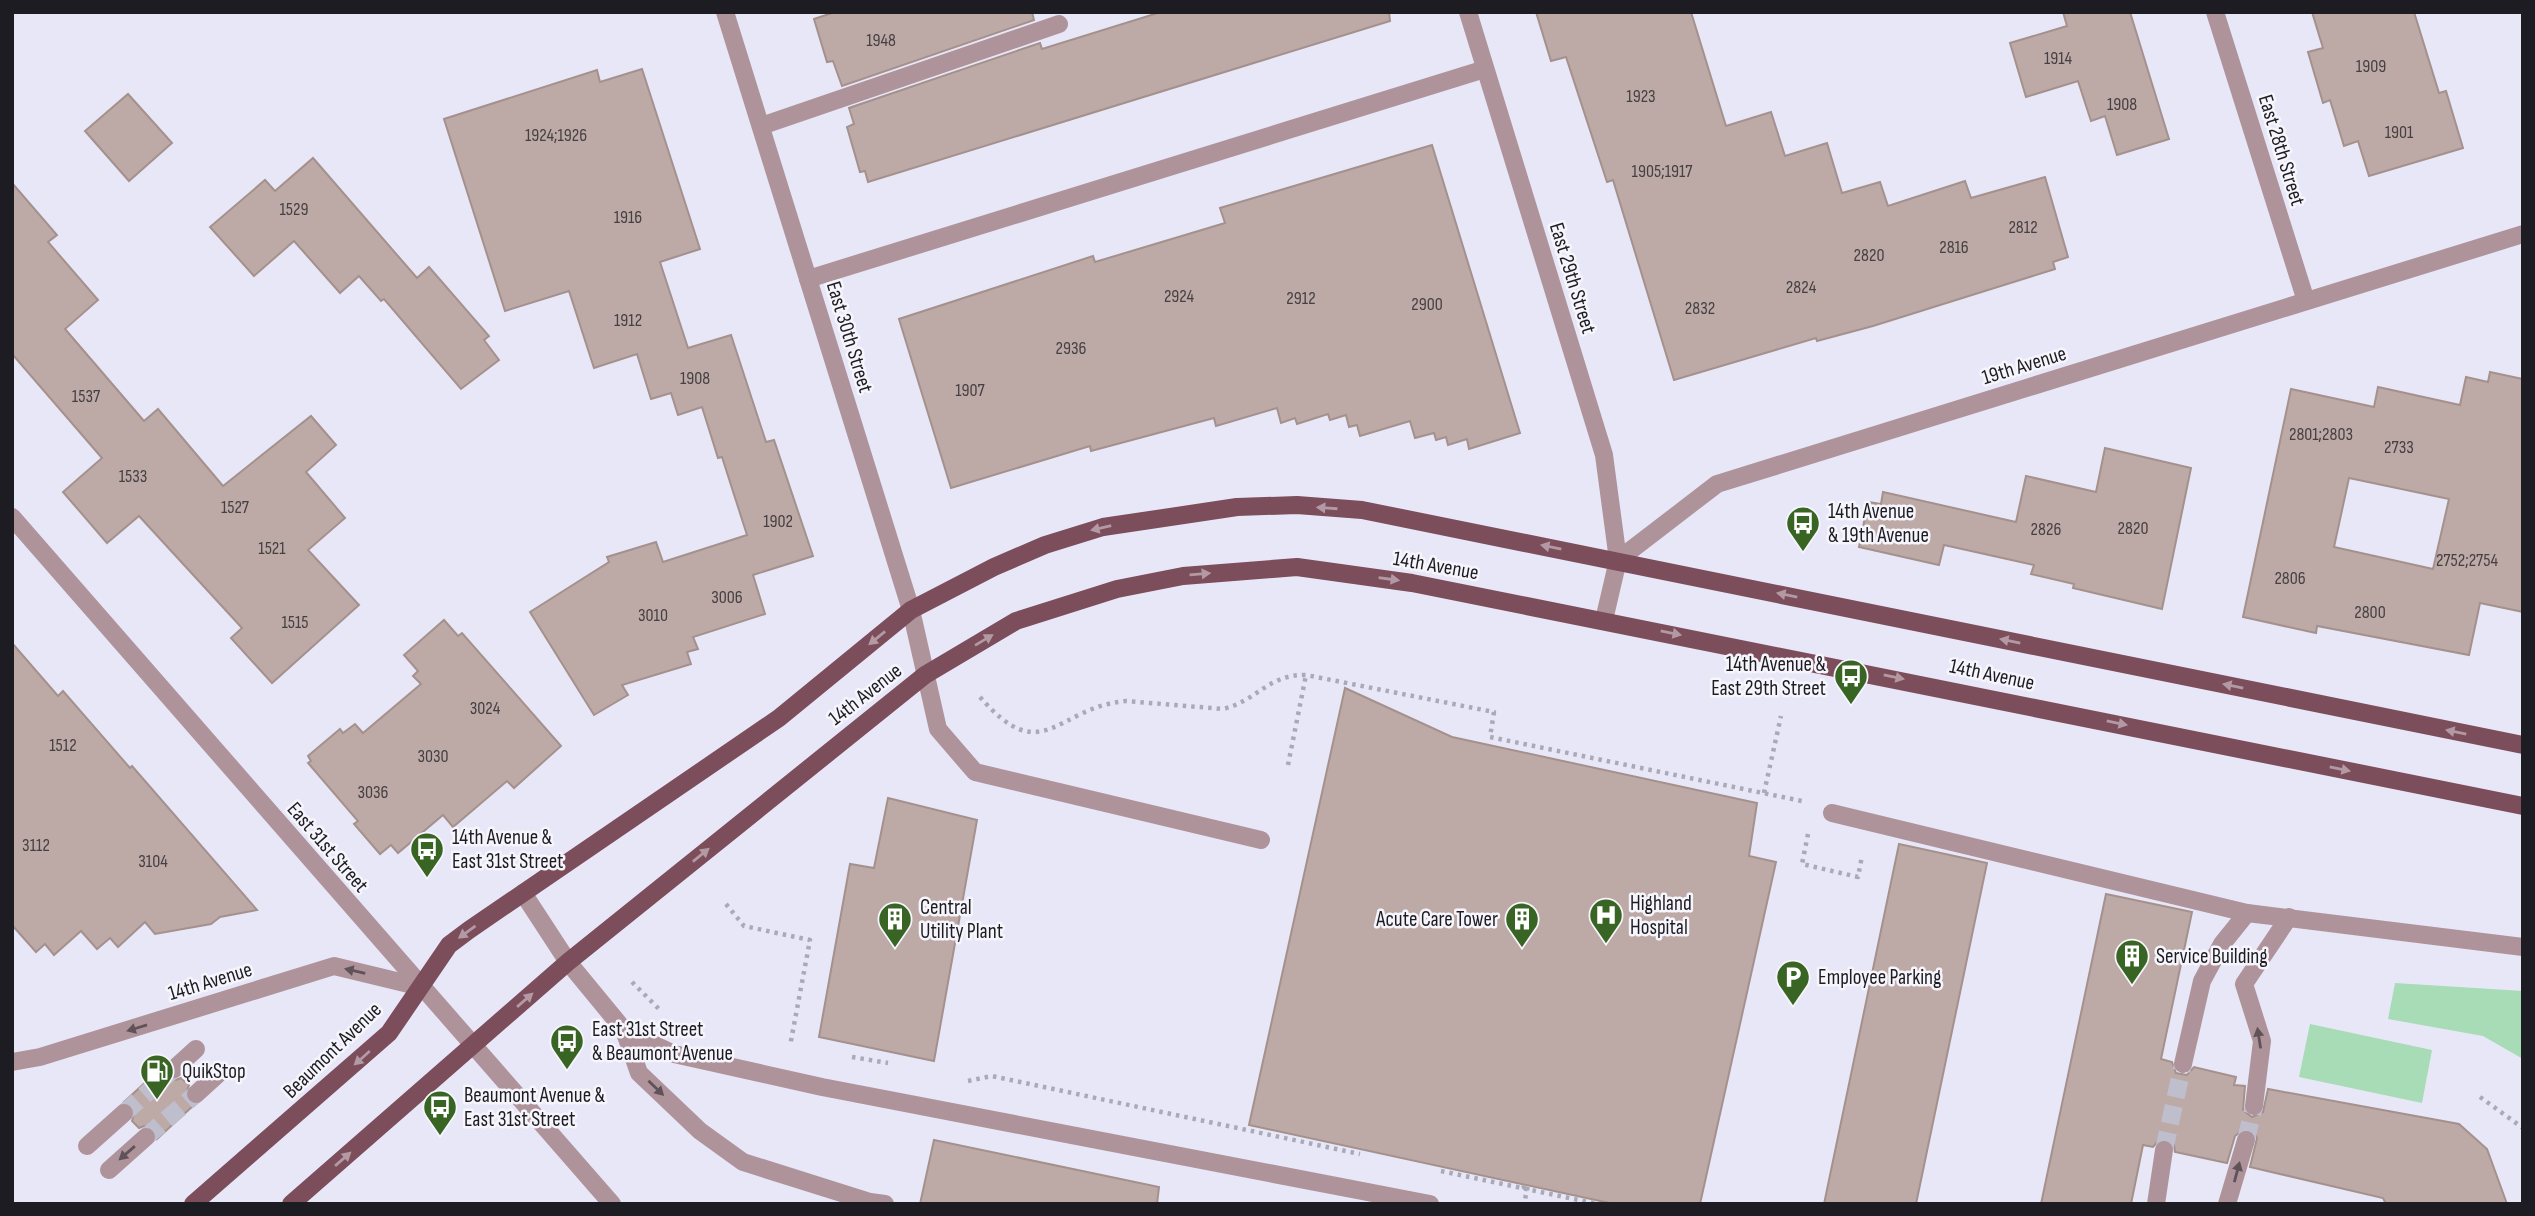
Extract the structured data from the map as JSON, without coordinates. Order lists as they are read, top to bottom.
{
  "streets": {
    "main road": ["14th Avenue", "Beaumont Avenue"],
    "street": [
      "East 28th Street",
      "East 29th Street",
      "East 30th Street",
      "19th Avenue",
      "East 31st Street"
    ]
  },
  "crossings": [
    ["East 28th Street", "19th Avenue"],
    ["East 29th Street", "19th Avenue"],
    ["East 29th Street", "14th Avenue"],
    ["East 30th Street", "14th Avenue"],
    ["19th Avenue", "14th Avenue"],
    ["14th Avenue", "East 31st Street"],
    ["14th Avenue", "Beaumont Avenue"],
    ["East 31st Street", "Beaumont Avenue"]
  ],
  "places": {
    "bus stop": [
      "14th Avenue & 19th Avenue",
      "14th Avenue & East 29th Street",
      "14th Avenue & East 31st Street",
      "East 31st Street & Beaumont Avenue",
      "Beaumont Avenue & East 31st Street"
    ],
    "hospital": ["Highland Hospital"],
    "building": ["Central Utility Plant", "Acute Care Tower", "Service Building"],
    "parking": ["Employee Parking"],
    "fuel station": ["QuikStop"]
  },
  "house_numbers": [
    "1948",
    "1914",
    "1909",
    "1923",
    "1908",
    "1901",
    "1924;1926",
    "1905;1917",
    "1529",
    "1916",
    "2812",
    "2816",
    "2820",
    "2824",
    "2924",
    "2912",
    "2900",
    "2832",
    "1912",
    "2936",
    "1908",
    "1907",
    "1537",
    "2801;2803",
    "2733",
    "1533",
    "1527",
    "1902",
    "2820",
    "2826",
    "1521",
    "2752;2754",
    "2806",
    "3006",
    "2800",
    "3010",
    "1515",
    "3024",
    "1512",
    "3030",
    "3036",
    "3112",
    "3104"
  ]
}
